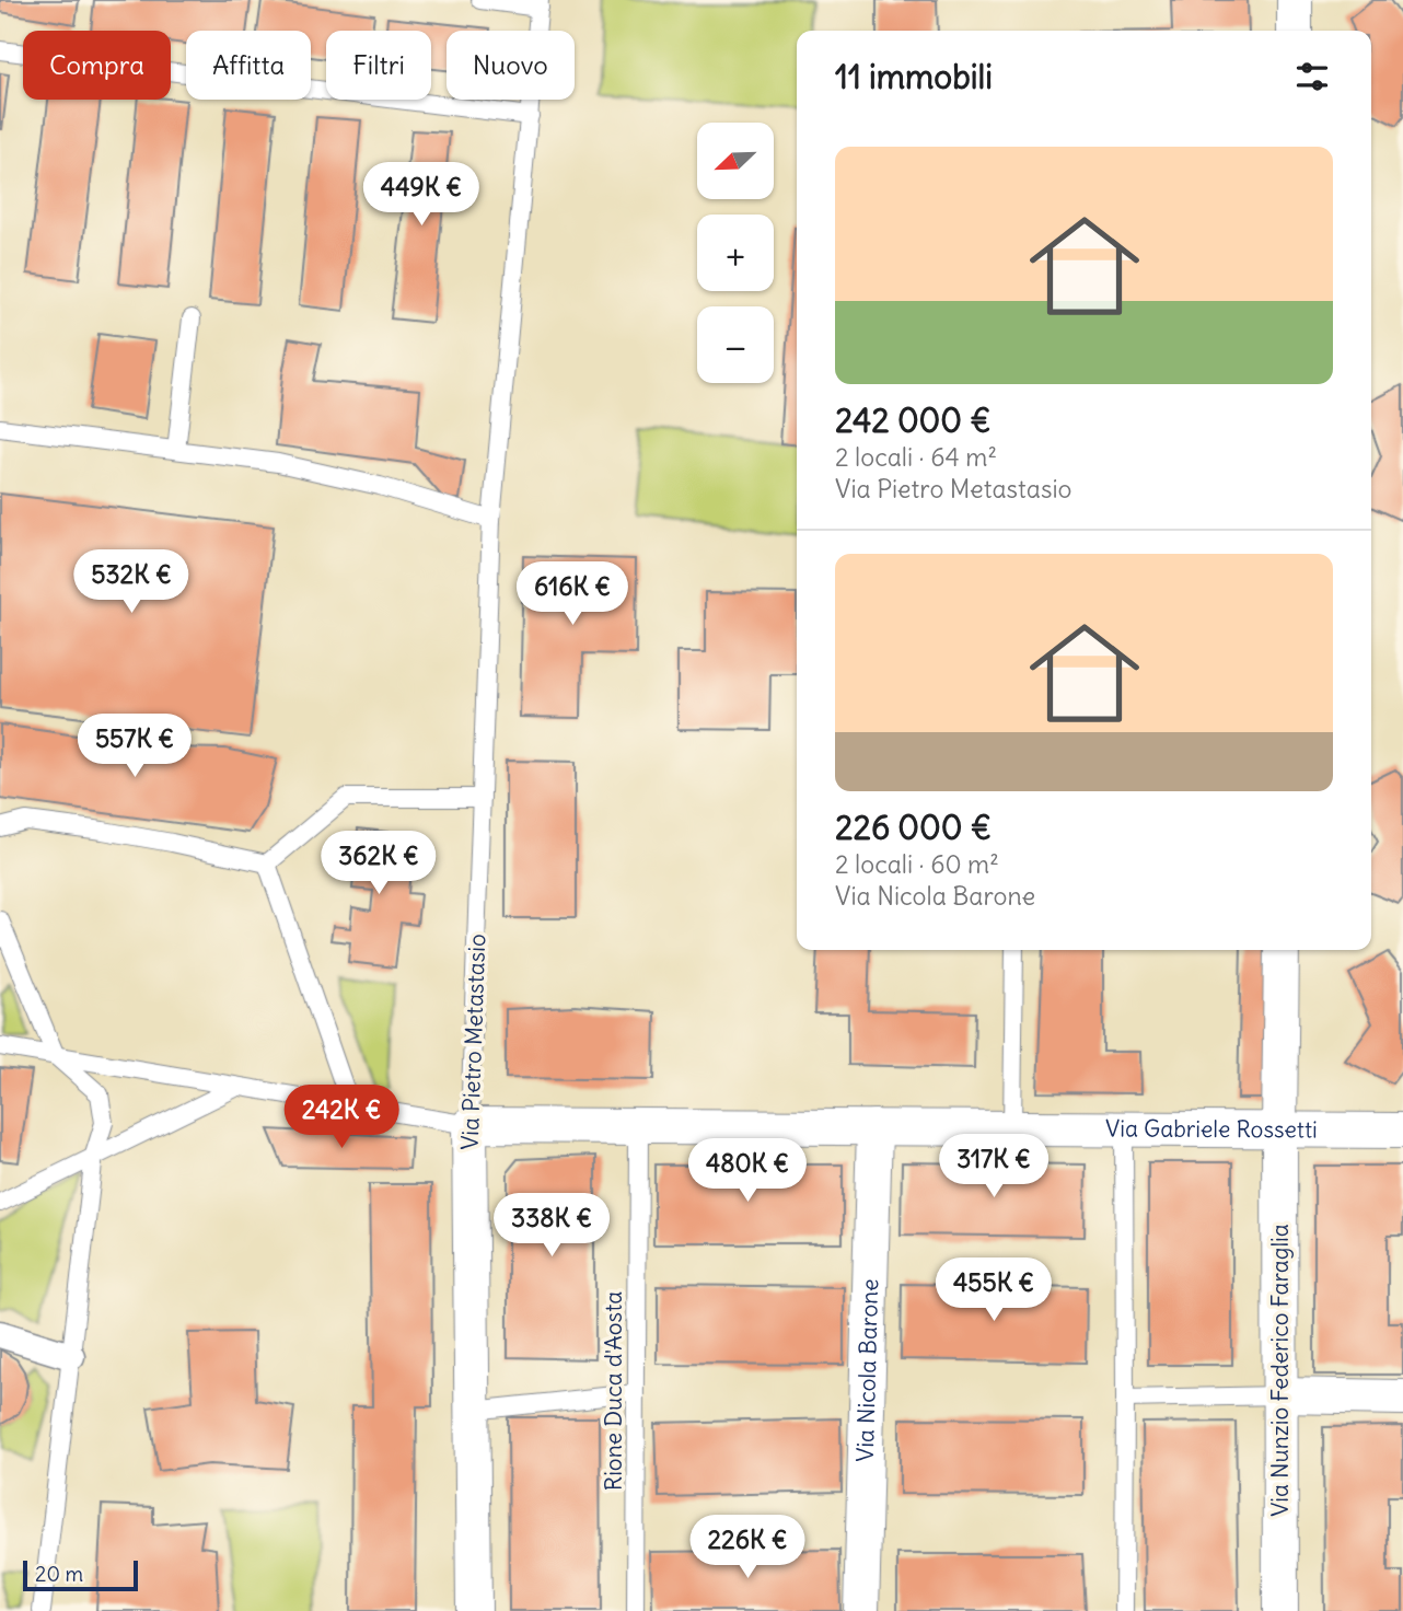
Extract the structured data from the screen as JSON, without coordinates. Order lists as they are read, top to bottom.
{
  "streets": {
    "street": [
      "Via Pietro Metastasio",
      "Via Gabriele Rossetti",
      "Via Nicola Barone",
      "Via Nunzio Federico Faraglia"
    ],
    "lane": ["Rione Duca d'Aosta"]
  },
  "crossings": [
    ["Via Pietro Metastasio", "Via Gabriele Rossetti"],
    ["Via Gabriele Rossetti", "Via Nicola Barone"],
    ["Via Gabriele Rossetti", "Via Nunzio Federico Faraglia"],
    ["Via Gabriele Rossetti", "Rione Duca d'Aosta"]
  ],
  "scale_bar": "20 m",
  "north": "bottom left",
  "page": {
    "chip": [
      "Compra",
      "Affitta",
      "Filtri",
      "Nuovo"
    ],
    "heading": "11 immobili",
    "map_buttons": ["+", "−"],
    "list": [
      {
        "name": "242 000 €",
        "note": "2 locali · 64 m² · Via Pietro Metastasio"
      },
      {
        "name": "226 000 €",
        "note": "2 locali · 60 m² · Via Nicola Barone"
      }
    ],
    "price": [
      "449K €",
      "532K €",
      "616K €",
      "557K €",
      "362K €",
      "242K €",
      "317K €",
      "480K €",
      "338K €",
      "455K €",
      "226K €"
    ],
    "scale": "20 m"
  }
}
